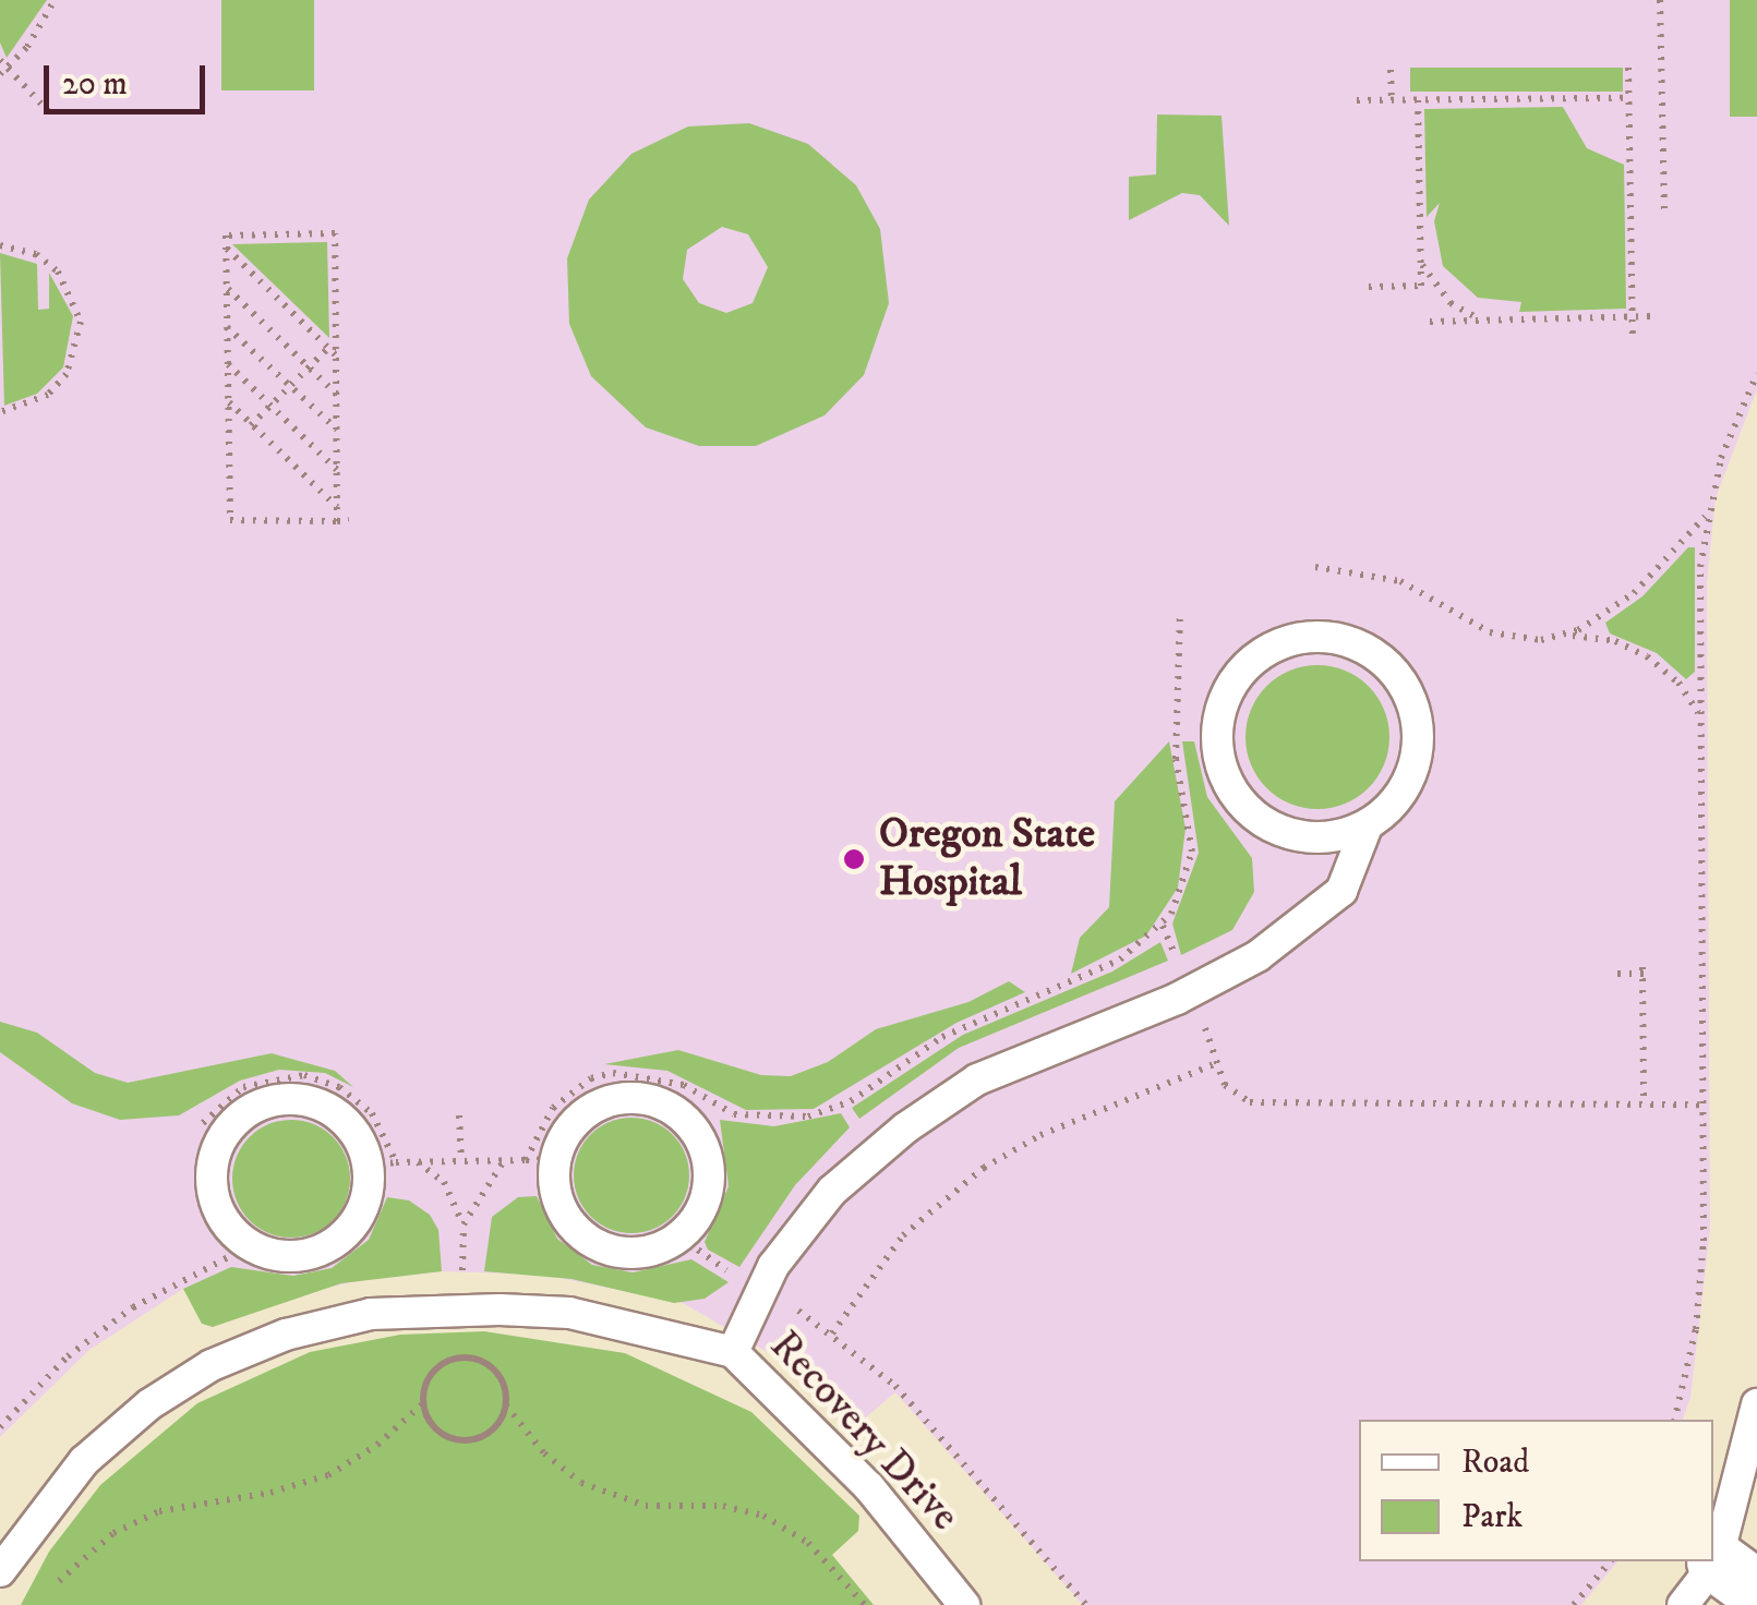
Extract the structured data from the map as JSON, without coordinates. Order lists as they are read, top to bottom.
{
  "streets": {
    "lane": ["Recovery Drive"]
  },
  "places": ["Oregon State Hospital"],
  "legend": ["Road", "Park"],
  "scale_bar": "20 m"
}
